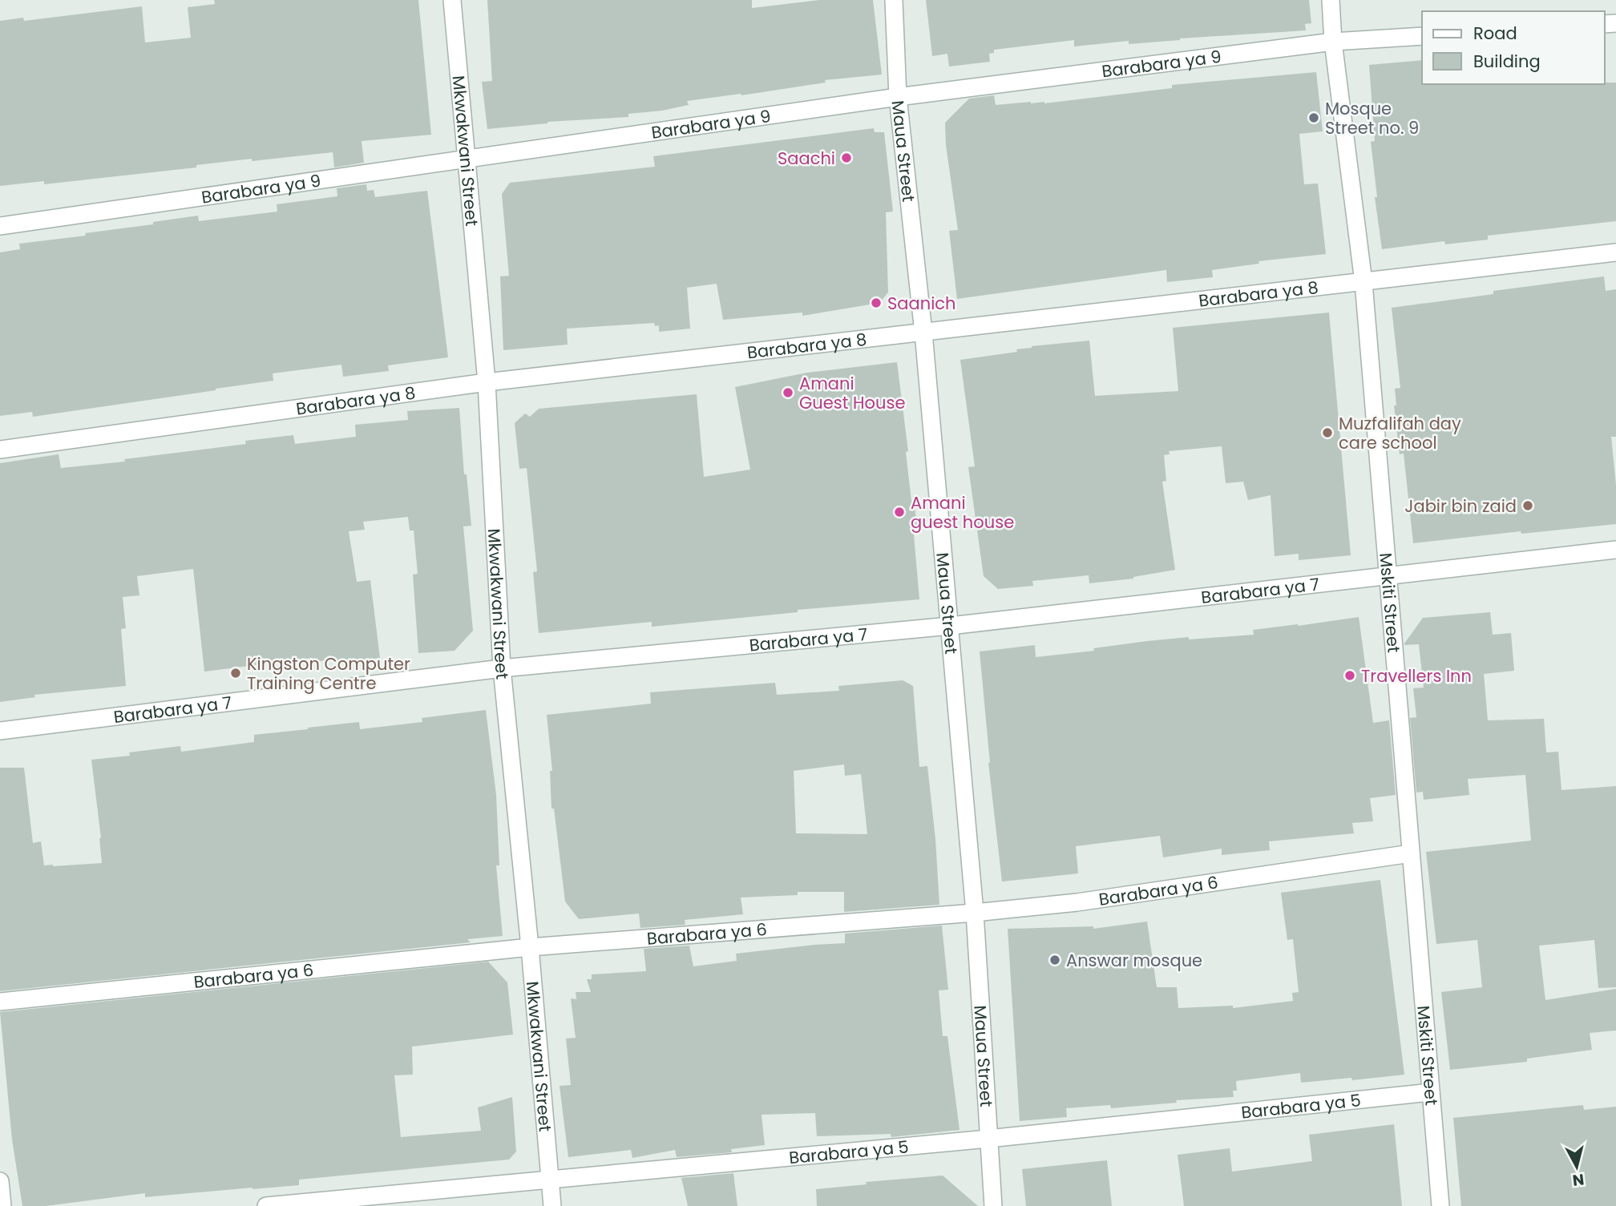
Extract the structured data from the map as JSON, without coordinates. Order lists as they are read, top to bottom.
{
  "streets": {
    "street": [
      "Barabara ya 9",
      "Mkwakwani Street",
      "Maua Street",
      "Barabara ya 8",
      "Barabara ya 7",
      "Mskiti Street",
      "Barabara ya 6",
      "Barabara ya 5"
    ]
  },
  "crossings": [
    ["Barabara ya 9", "Mkwakwani Street"],
    ["Barabara ya 9", "Maua Street"],
    ["Barabara ya 9", "Mskiti Street"],
    ["Mkwakwani Street", "Barabara ya 8"],
    ["Mkwakwani Street", "Barabara ya 7"],
    ["Mkwakwani Street", "Barabara ya 6"],
    ["Mkwakwani Street", "Barabara ya 5"],
    ["Maua Street", "Barabara ya 8"],
    ["Maua Street", "Barabara ya 7"],
    ["Maua Street", "Barabara ya 6"],
    ["Maua Street", "Barabara ya 5"],
    ["Barabara ya 8", "Mskiti Street"],
    ["Barabara ya 7", "Mskiti Street"],
    ["Mskiti Street", "Barabara ya 6"],
    ["Mskiti Street", "Barabara ya 5"]
  ],
  "places": [
    "Mosque Street no. 9",
    "Saachi",
    "Saanich",
    "Amani Guest House",
    "Muzfalifah day care school",
    "Jabir bin zaid",
    "Amani guest house",
    "Kingston Computer Training Centre",
    "Travellers Inn",
    "Answar mosque"
  ],
  "legend": ["Road", "Building"],
  "north": "bottom"
}
